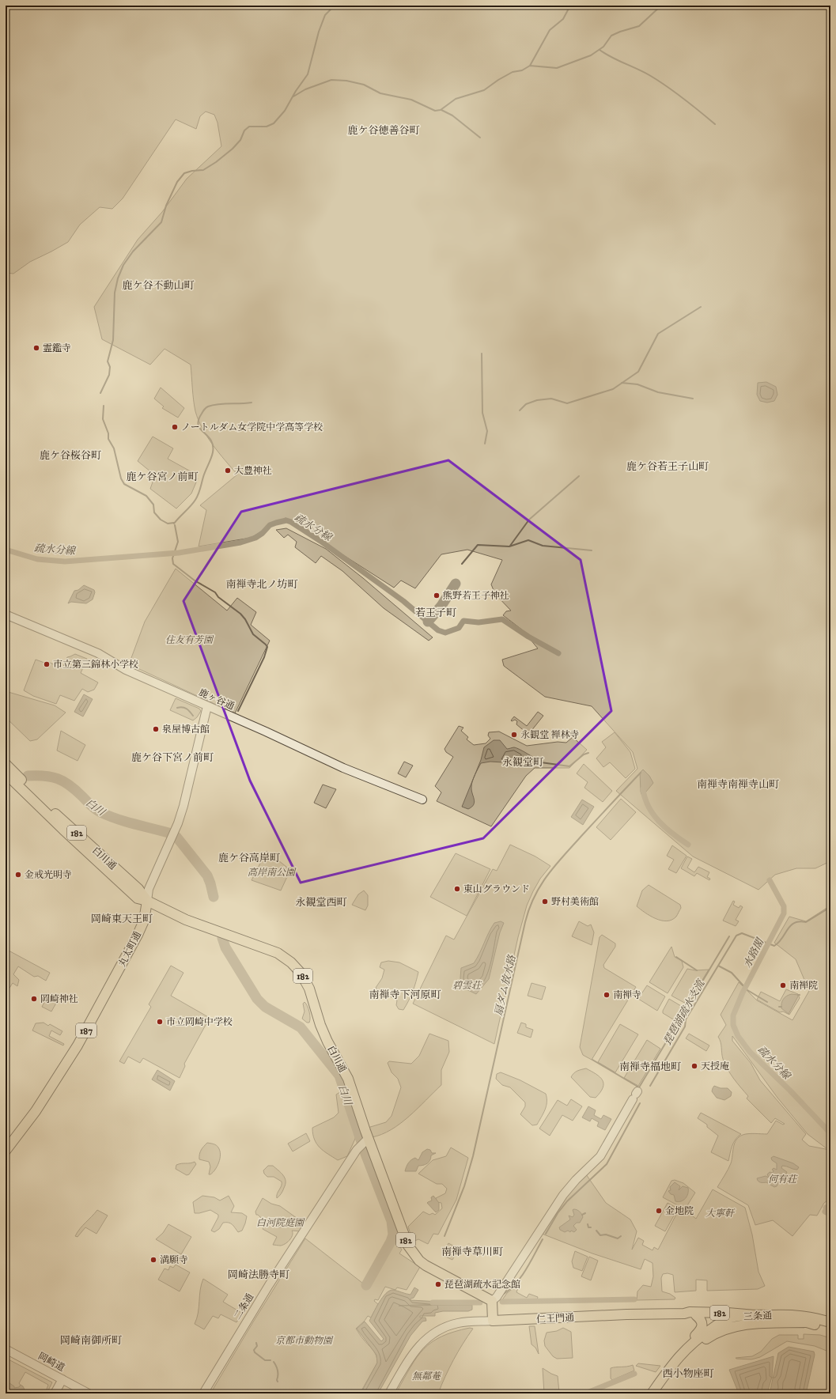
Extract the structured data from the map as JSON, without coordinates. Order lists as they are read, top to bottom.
{
  "streets": {
    "main road": [
      "182",
      "白川通",
      "丸太町通",
      "187",
      "三条通",
      "仁王門通"
    ],
    "street": ["鹿ヶ谷通", "二条通", "岡崎道"]
  },
  "crossings": [
    ["鹿ヶ谷通", "丸太町通"],
    ["182", "三条通"],
    ["182", "仁王門通"],
    ["白川通", "丸太町通"],
    ["白川通", "二条通"],
    ["三条通", "仁王門通"]
  ],
  "districts": [
    "鹿ケ谷徳善谷町",
    "鹿ケ谷不動山町",
    "鹿ケ谷桜谷町",
    "鹿ケ谷若王子山町",
    "鹿ケ谷宮ノ前町",
    "南禅寺北ノ坊町",
    "若王子町",
    "鹿ケ谷下宮ノ前町",
    "永観堂町",
    "南禅寺南禅寺山町",
    "鹿ケ谷高岸町",
    "永観堂西町",
    "岡崎東天王町",
    "南禅寺下河原町",
    "南禅寺福地町",
    "南禅寺草川町",
    "岡崎法勝寺町",
    "岡崎南御所町",
    "西小物座町"
  ],
  "water": [
    "疏水分線",
    "白川",
    "水路閣",
    "扇ダム放水路",
    "琵琶湖疏水支流"
  ],
  "parks": [
    "住友有芳園",
    "高岸南公園",
    "碧雲荘",
    "何有荘",
    "大寧軒",
    "白河院庭園",
    "京都市動物園",
    "無鄰菴"
  ],
  "places": [
    "霊鑑寺",
    "ノートルダム女学院中学高等学校",
    "大豊神社",
    "熊野若王子神社",
    "市立第三錦林小学校",
    "泉屋博古館",
    "永観堂 禅林寺",
    "金戒光明寺",
    "東山グラウンド",
    "野村美術館",
    "南禅院",
    "南禅寺",
    "岡崎神社",
    "市立岡崎中学校",
    "天授庵",
    "金地院",
    "満願寺",
    "琵琶湖疏水記念館"
  ]
}
